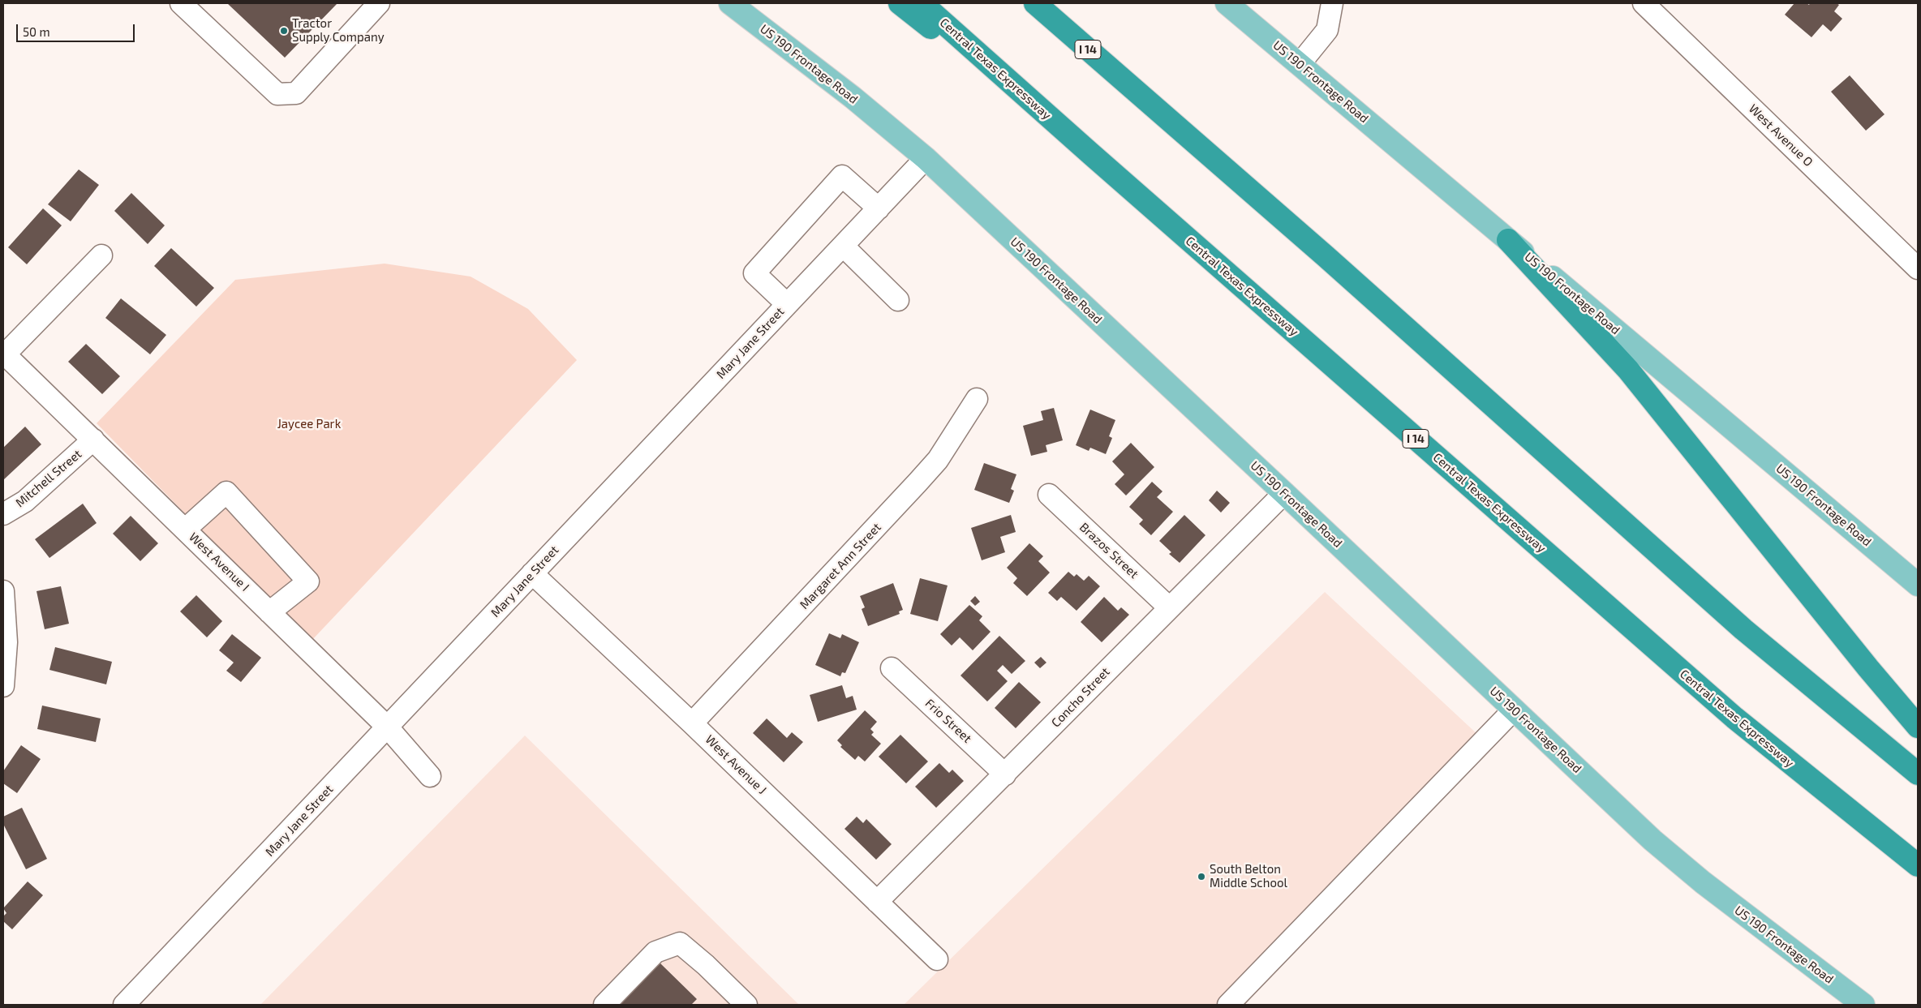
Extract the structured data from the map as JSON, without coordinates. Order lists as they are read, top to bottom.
{
  "streets": {
    "highway": ["I 14", "Central Texas Expressway"],
    "main road": ["US 190 Frontage Road"],
    "street": [
      "West Avenue O",
      "Mary Jane Street",
      "Mitchell Street",
      "Brazos Street",
      "West Avenue I",
      "Margaret Ann Street",
      "Concho Street",
      "Frio Street",
      "West Avenue J"
    ]
  },
  "crossings": [
    ["US 190 Frontage Road", "Mary Jane Street"],
    ["US 190 Frontage Road", "Concho Street"],
    ["Mary Jane Street", "West Avenue I"],
    ["Mary Jane Street", "West Avenue J"],
    ["Mitchell Street", "West Avenue I"],
    ["Brazos Street", "Concho Street"],
    ["Margaret Ann Street", "West Avenue J"],
    ["Concho Street", "Frio Street"],
    ["Concho Street", "West Avenue J"]
  ],
  "parks": ["Jaycee Park"],
  "places": ["Tractor Supply Company", "South Belton Middle School"],
  "scale_bar": "50 m"
}
